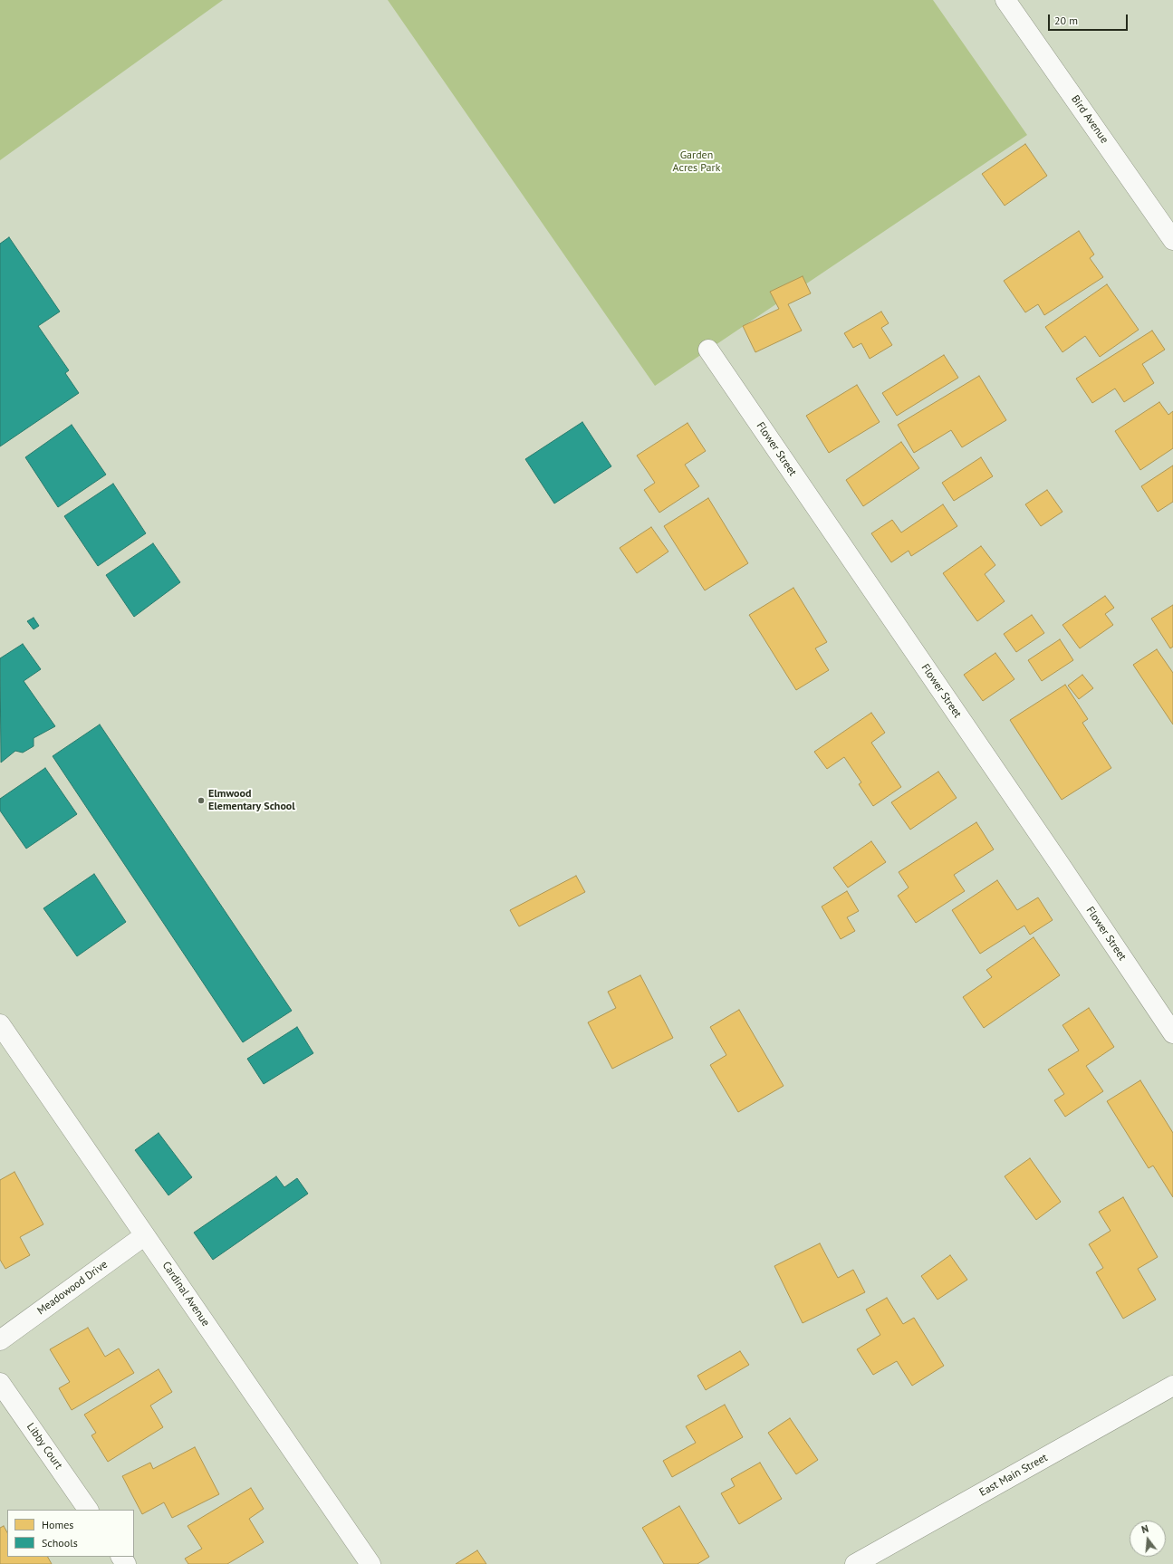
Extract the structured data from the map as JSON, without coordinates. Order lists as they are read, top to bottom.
{
  "streets": {
    "street": [
      "Bird Avenue",
      "Flower Street",
      "Meadowood Drive",
      "Cardinal Avenue",
      "Libby Court",
      "East Main Street"
    ]
  },
  "crossings": [
    ["Meadowood Drive", "Cardinal Avenue"]
  ],
  "parks": ["Garden Acres Park"],
  "places": ["Elmwood Elementary School"],
  "legend": ["Homes", "Schools"],
  "scale_bar": "20 m",
  "north": "top"
}
